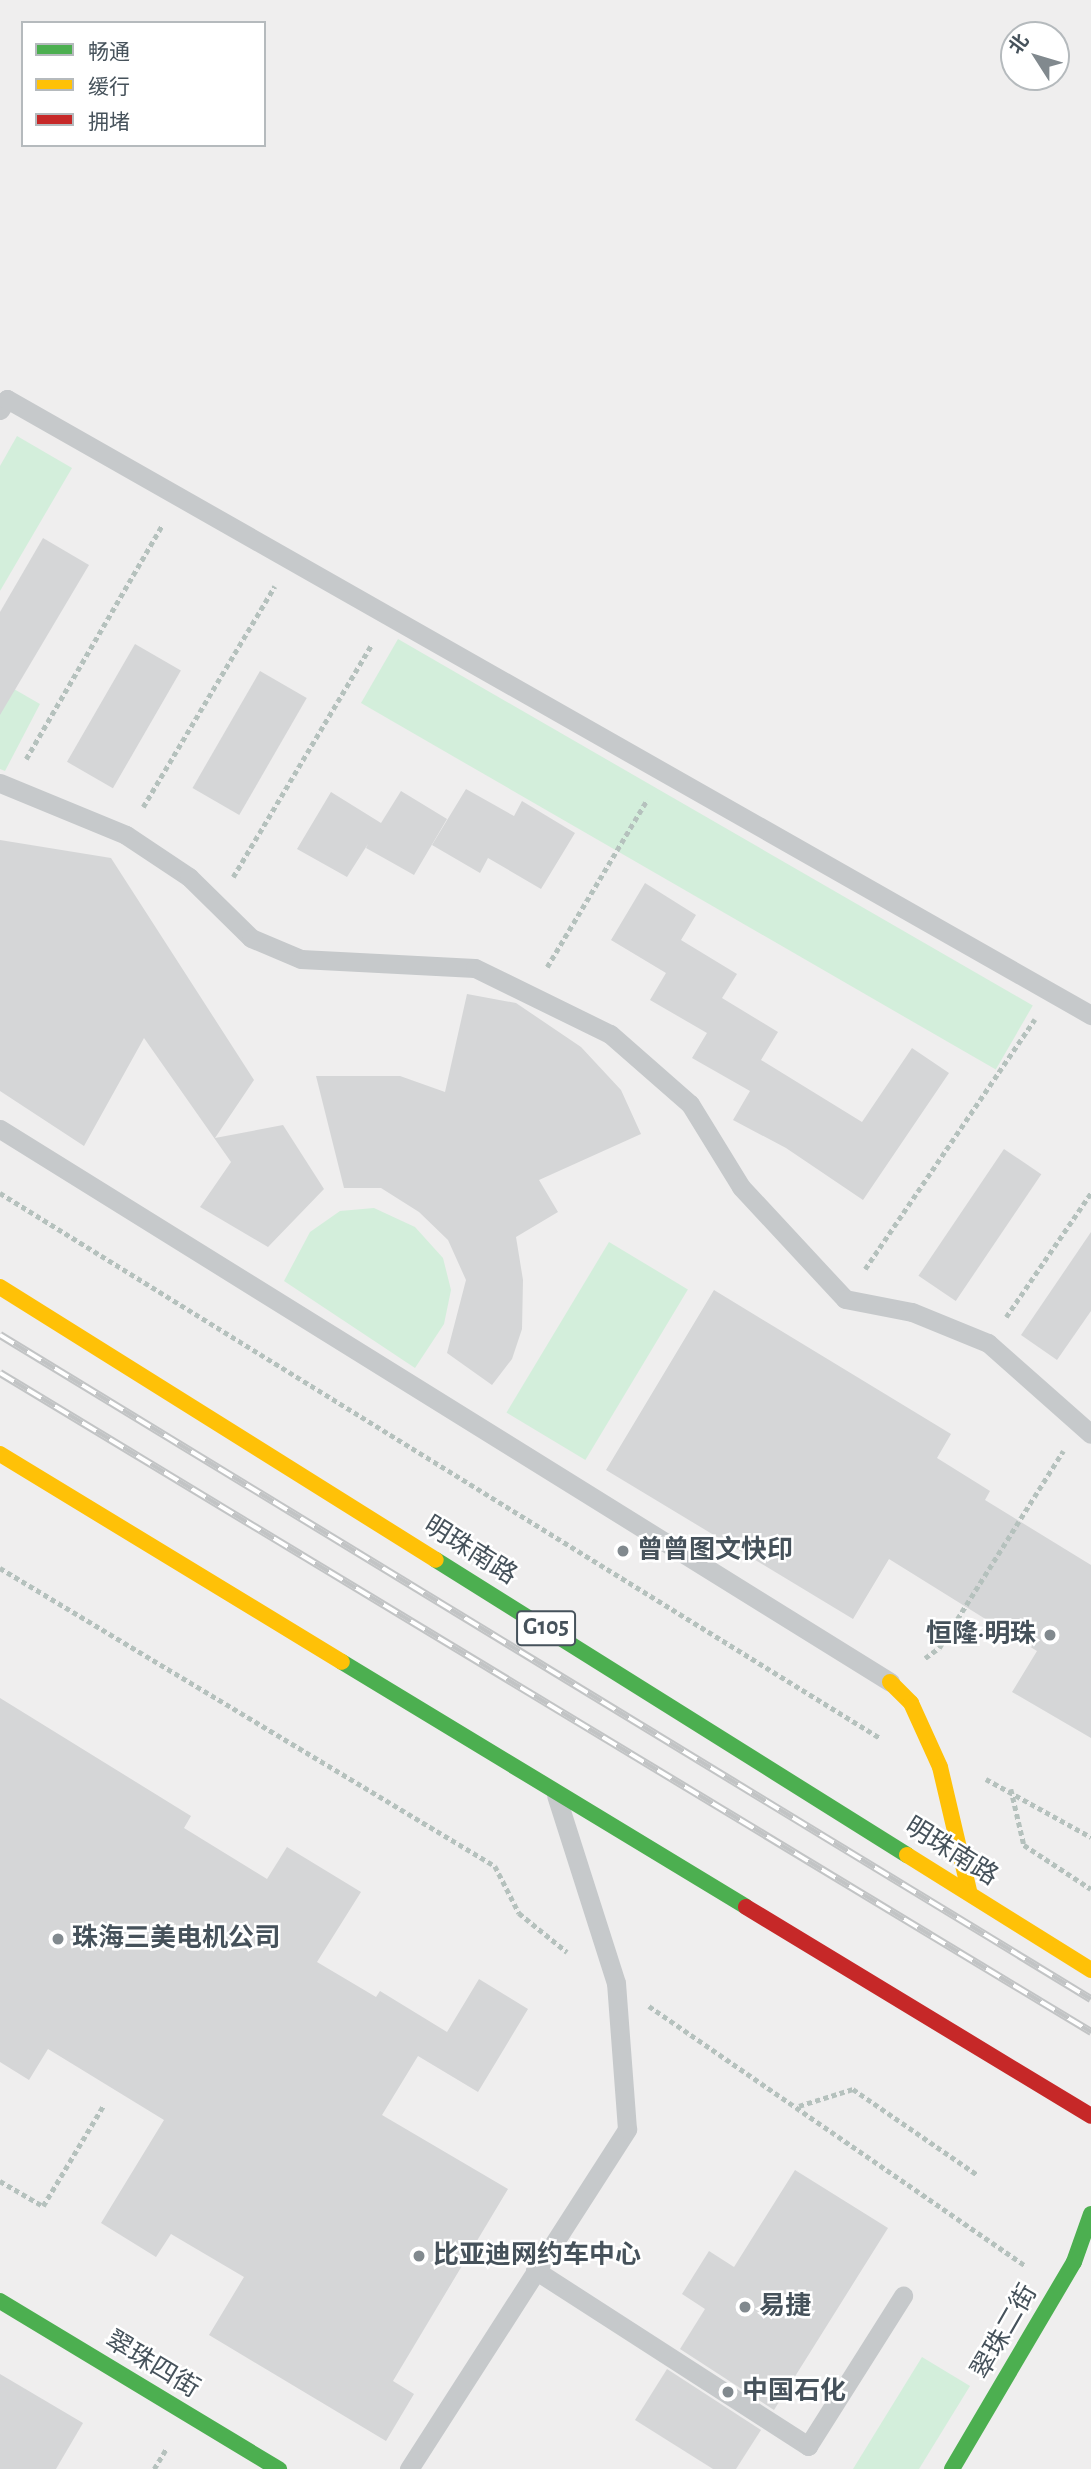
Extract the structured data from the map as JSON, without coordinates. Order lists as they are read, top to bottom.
{
  "streets": {
    "main road": [
      "明珠南路",
      "G105",
      "翠珠二街",
      "翠珠四街"
    ]
  },
  "places": [
    "曾曾图文快印",
    "恒隆·明珠",
    "珠海三美电机公司",
    "比亚迪网约车中心",
    "易捷",
    "中国石化"
  ],
  "legend": ["畅通", "缓行", "拥堵"],
  "north": "top left"
}
